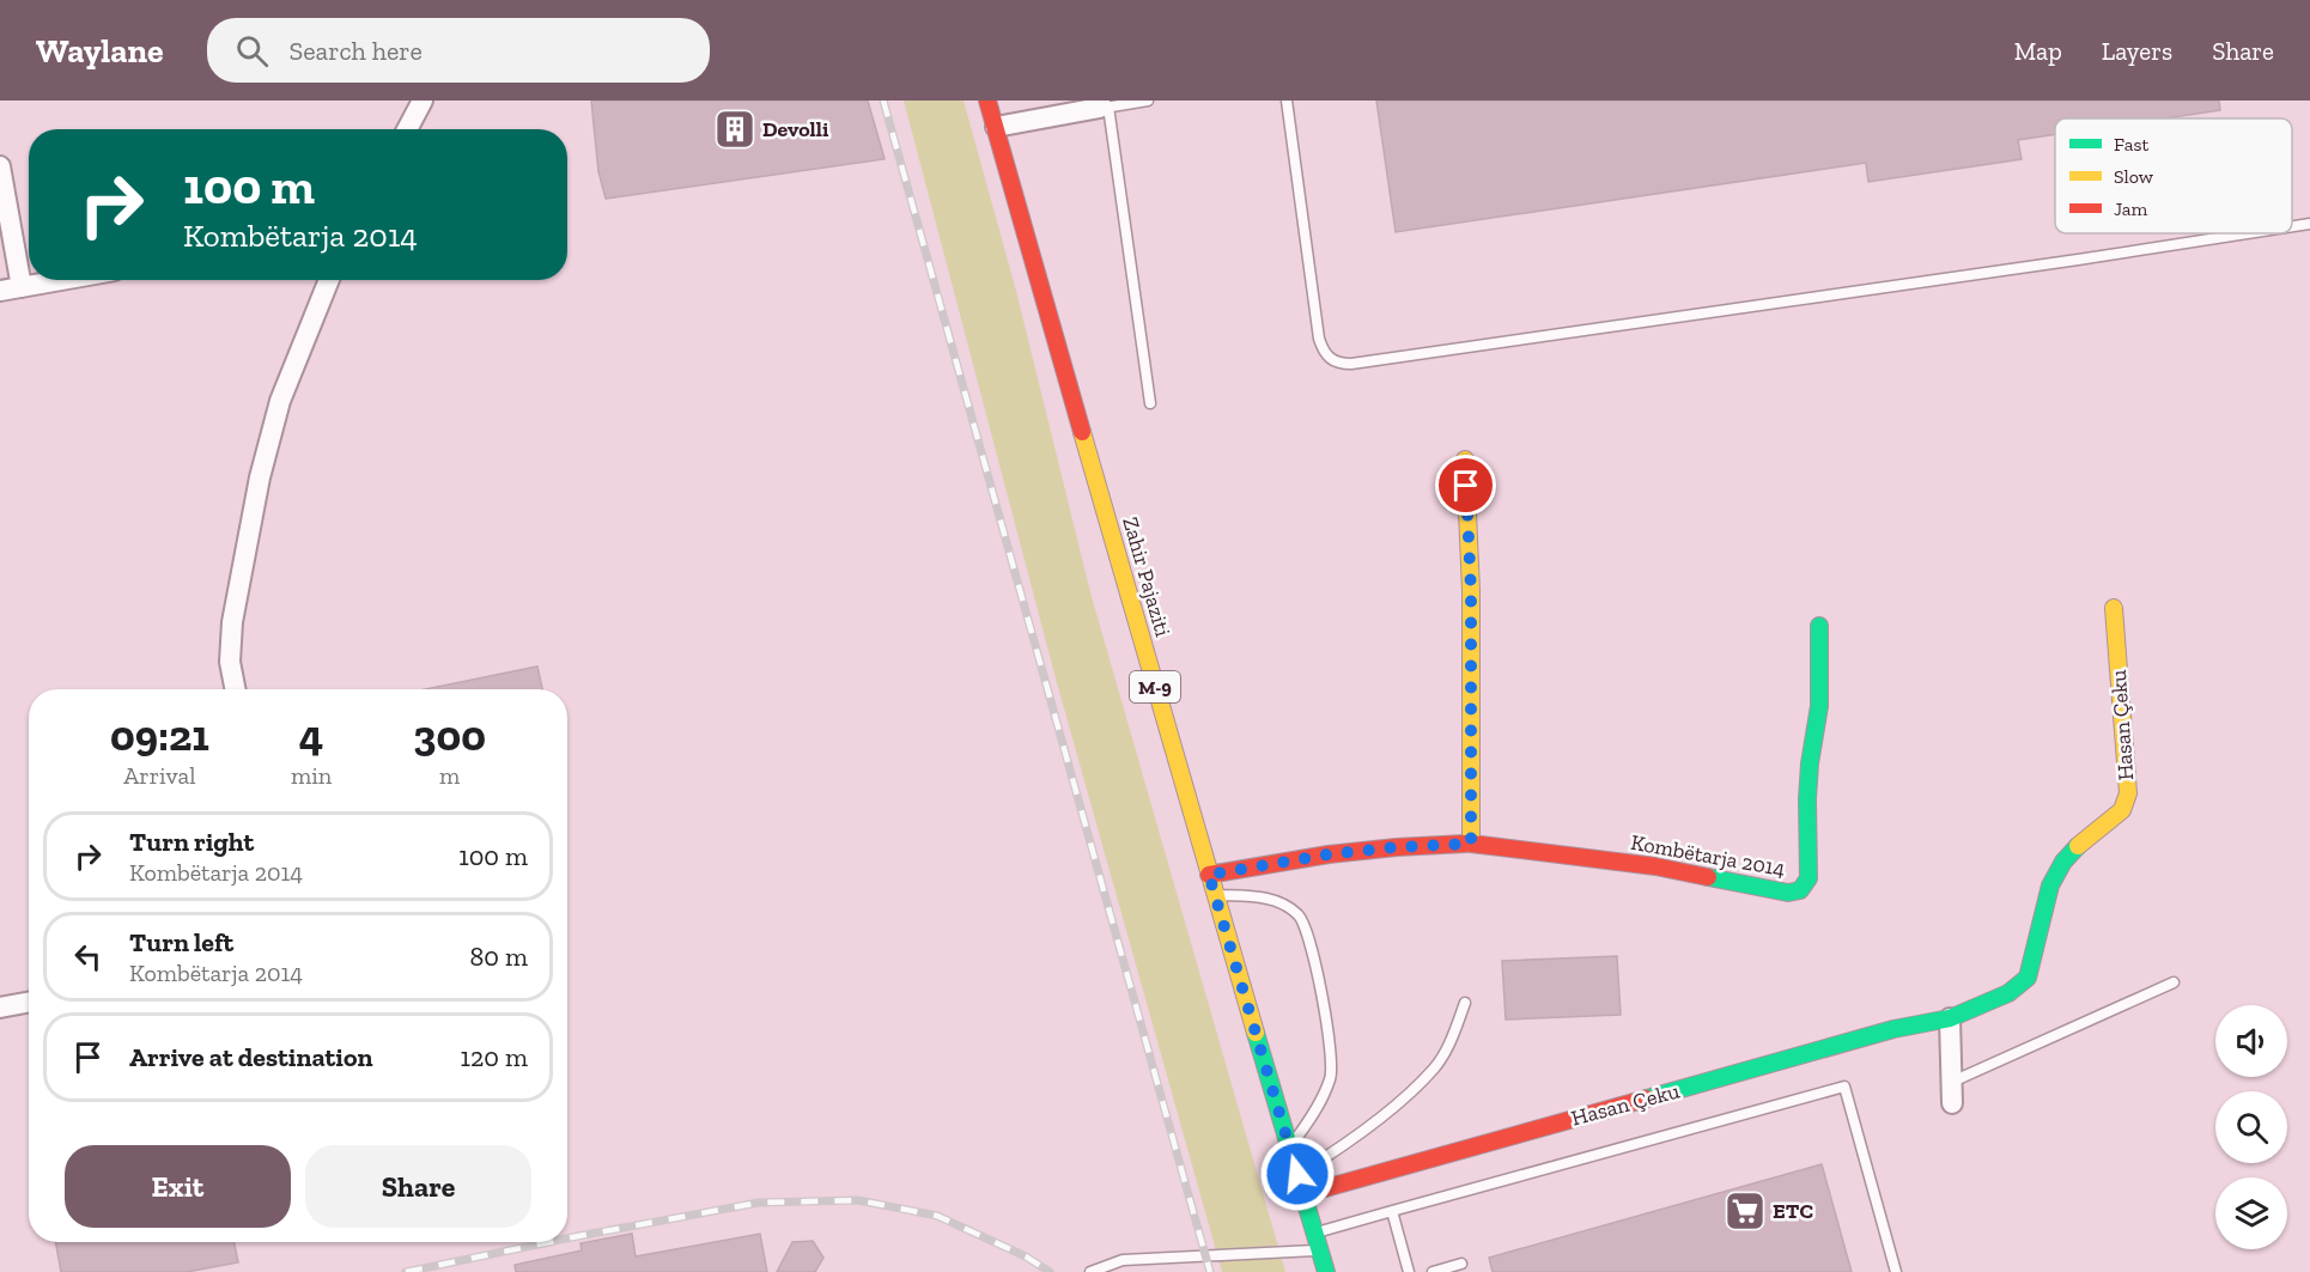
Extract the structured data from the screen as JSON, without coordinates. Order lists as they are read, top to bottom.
{
  "streets": {
    "street": [
      "Zahir Pajaziti",
      "M-9",
      "Hasan Çeku",
      "Kombëtarja 2014"
    ]
  },
  "crossings": [
    ["Zahir Pajaziti", "Hasan Çeku"],
    ["Zahir Pajaziti", "Kombëtarja 2014"]
  ],
  "places": {
    "building": ["Devolli"],
    "supermarket": ["ETC"]
  },
  "legend": ["Fast", "Slow", "Jam"],
  "page": {
    "header": "Waylane",
    "search": "Search here",
    "nav": ["Map", "Layers", "Share"],
    "turn": ["100 m", "Kombëtarja 2014"],
    "eta": [
      "09:21",
      "Arrival",
      "4",
      "min",
      "300",
      "m"
    ],
    "list": [
      {
        "name": "Turn right",
        "note": "Kombëtarja 2014",
        "value": "100 m"
      },
      {
        "name": "Turn left",
        "note": "Kombëtarja 2014",
        "value": "80 m"
      },
      {
        "name": "Arrive at destination",
        "value": "120 m"
      }
    ],
    "buttons": ["Exit", "Share"]
  }
}
